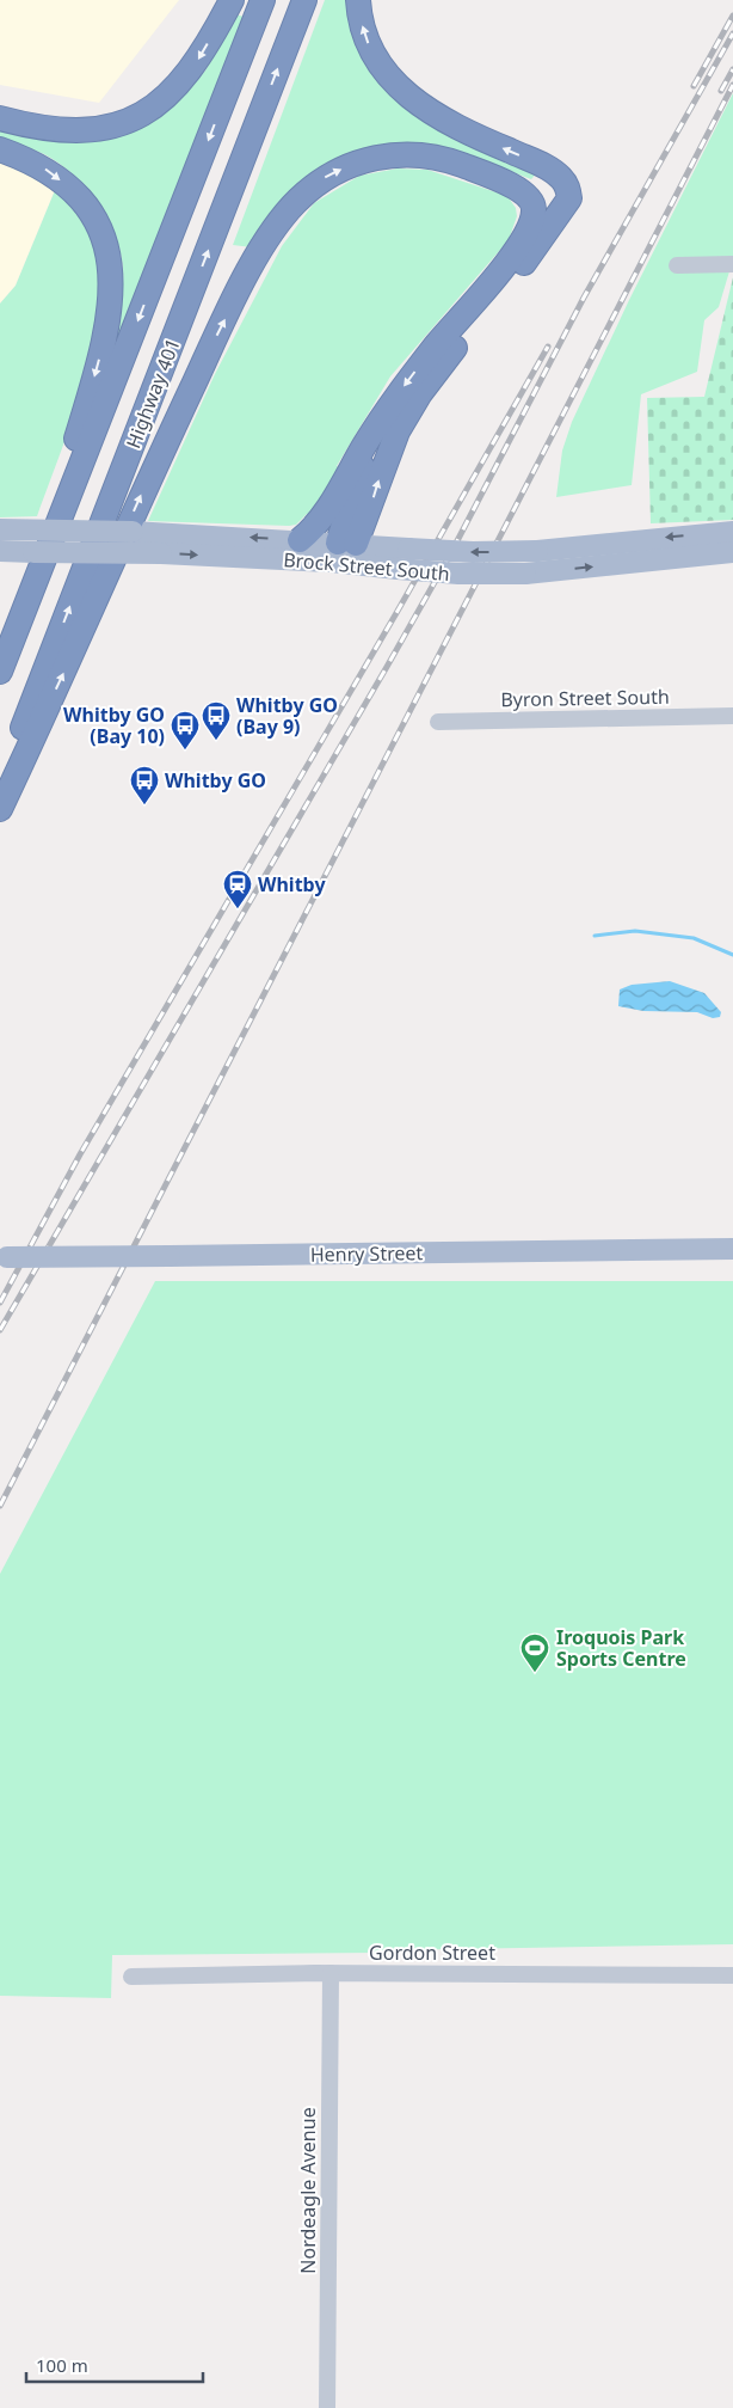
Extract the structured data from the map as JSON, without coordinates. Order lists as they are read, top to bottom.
{
  "streets": {
    "highway": ["Highway 401"],
    "main road": ["Brock Street South", "Henry Street"],
    "street": ["Byron Street South", "Gordon Street", "Nordeagle Avenue"]
  },
  "crossings": [
    ["Gordon Street", "Nordeagle Avenue"]
  ],
  "places": {
    "bus stop": ["Whitby GO (Bay 9)", "Whitby GO (Bay 10)", "Whitby GO"],
    "station": ["Whitby"],
    "sports": ["Iroquois Park Sports Centre"]
  },
  "scale_bar": "100 m"
}
